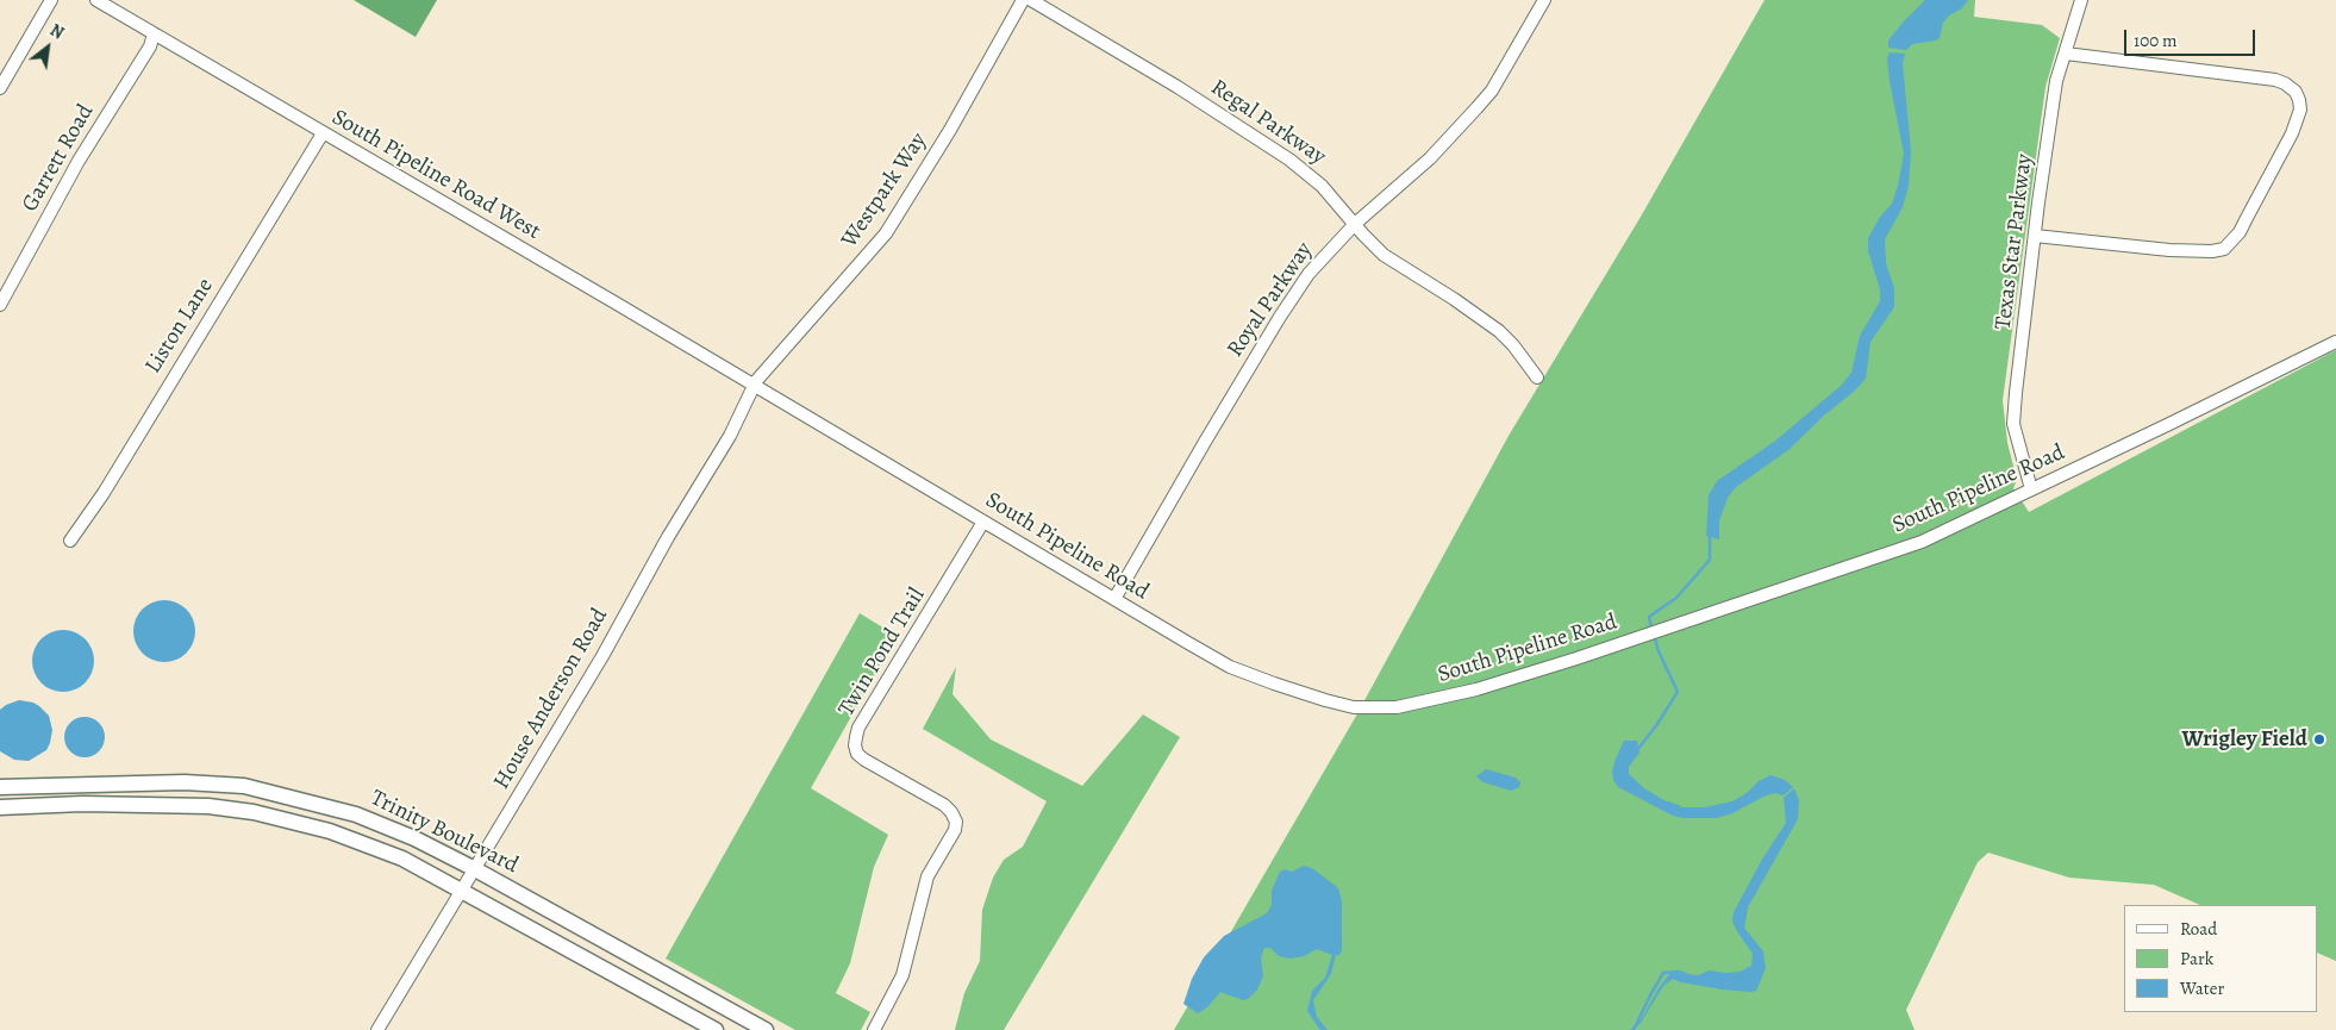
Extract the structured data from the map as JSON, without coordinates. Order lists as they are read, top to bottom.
{
  "streets": {
    "main road": ["Trinity Boulevard"],
    "street": [
      "Regal Parkway",
      "Garrett Road",
      "South Pipeline Road West",
      "Westpark Way",
      "Texas Star Parkway",
      "Royal Parkway",
      "Liston Lane",
      "South Pipeline Road",
      "Twin Pond Trail",
      "House Anderson Road"
    ]
  },
  "crossings": [
    ["Regal Parkway", "Royal Parkway"],
    ["Garrett Road", "South Pipeline Road West"],
    ["South Pipeline Road West", "Westpark Way"],
    ["South Pipeline Road West", "Liston Lane"],
    ["South Pipeline Road West", "South Pipeline Road"],
    ["South Pipeline Road West", "House Anderson Road"],
    ["Westpark Way", "South Pipeline Road"],
    ["Westpark Way", "House Anderson Road"],
    ["Texas Star Parkway", "South Pipeline Road"],
    ["Royal Parkway", "South Pipeline Road"],
    ["South Pipeline Road", "Twin Pond Trail"],
    ["South Pipeline Road", "House Anderson Road"],
    ["House Anderson Road", "Trinity Boulevard"]
  ],
  "places": ["Wrigley Field"],
  "legend": ["Road", "Park", "Water"],
  "scale_bar": "100 m",
  "north": "top right"
}
